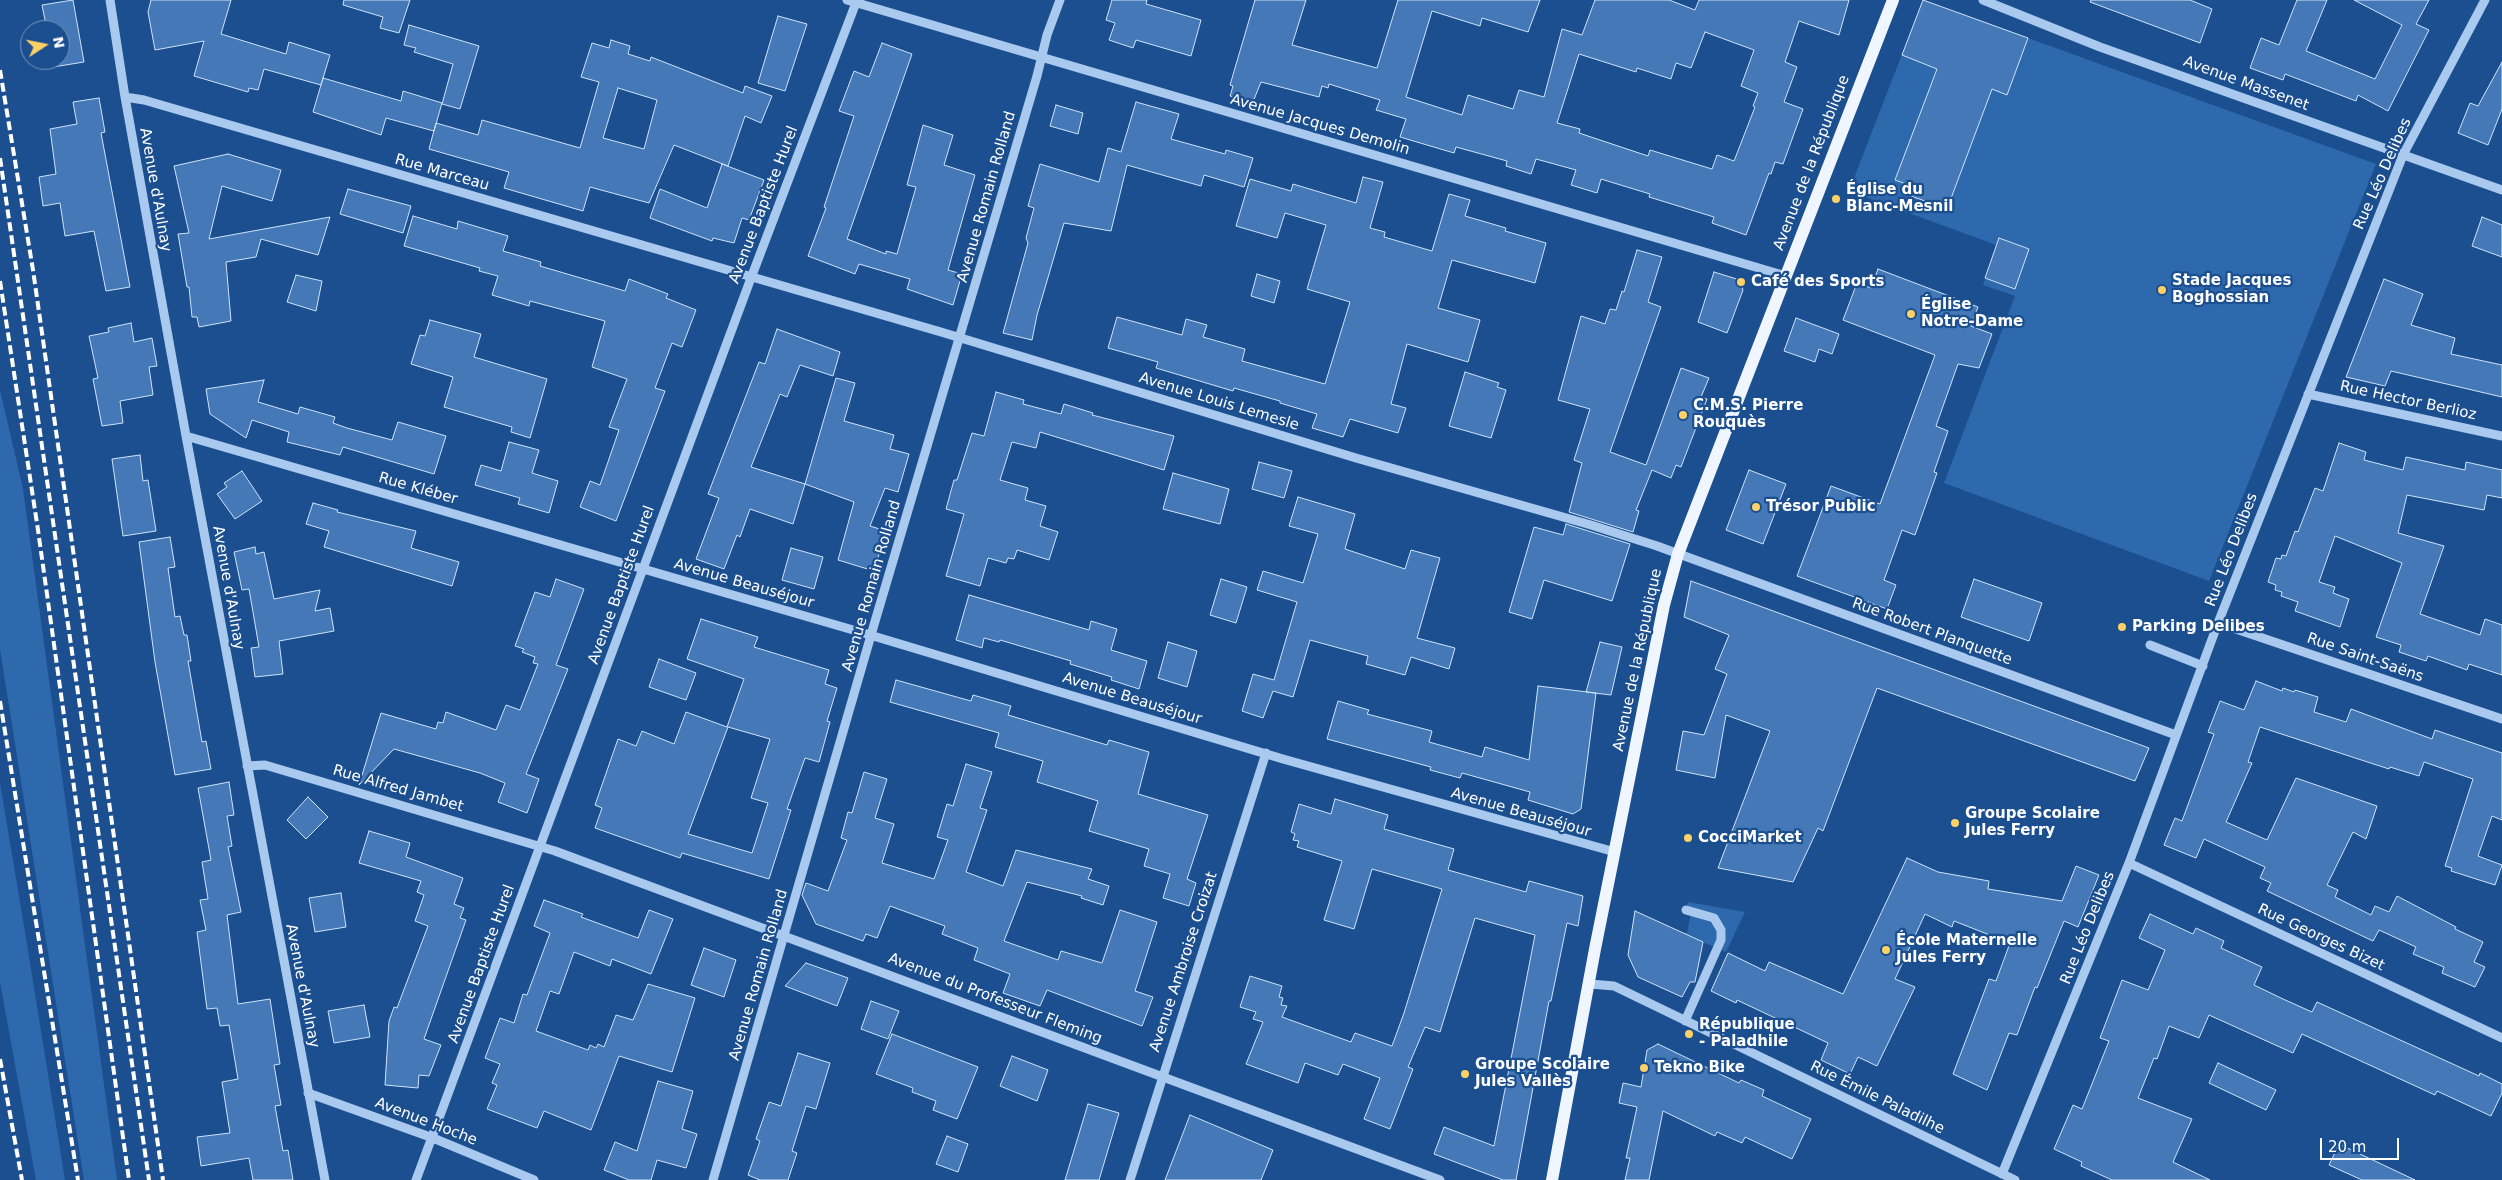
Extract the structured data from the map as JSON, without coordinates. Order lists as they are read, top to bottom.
{
  "streets": {
    "main road": ["Avenue de la République"],
    "street": [
      "Avenue Massenet",
      "Avenue Jacques Demolin",
      "Rue Marceau",
      "Rue Léo Delibes",
      "Avenue d'Aulnay",
      "Avenue Romain Rolland",
      "Avenue Baptiste Hurel",
      "Rue Hector Berlioz",
      "Avenue Louis Lemesle",
      "Rue Kléber",
      "Avenue Beauséjour",
      "Rue Robert Planquette",
      "Rue Saint-Saëns",
      "Rue Alfred Jambet",
      "Rue Georges Bizet",
      "Avenue Ambroise Croizat",
      "Avenue du Professeur Fleming",
      "Rue Émile Paladilhe",
      "Avenue Hoche"
    ]
  },
  "crossings": [
    ["Avenue Massenet", "Rue Léo Delibes"],
    ["Avenue Jacques Demolin", "Avenue de la République"],
    ["Avenue Jacques Demolin", "Avenue Romain Rolland"],
    ["Avenue Jacques Demolin", "Avenue Baptiste Hurel"],
    ["Avenue de la République", "Avenue Louis Lemesle"],
    ["Avenue de la République", "Avenue Beauséjour"],
    ["Avenue de la République", "Rue Robert Planquette"],
    ["Avenue de la République", "Rue Émile Paladilhe"],
    ["Rue Marceau", "Avenue d'Aulnay"],
    ["Rue Marceau", "Avenue Baptiste Hurel"],
    ["Rue Marceau", "Avenue Louis Lemesle"],
    ["Rue Léo Delibes", "Rue Hector Berlioz"],
    ["Rue Léo Delibes", "Rue Robert Planquette"],
    ["Rue Léo Delibes", "Rue Saint-Saëns"],
    ["Rue Léo Delibes", "Rue Georges Bizet"],
    ["Rue Léo Delibes", "Rue Émile Paladilhe"],
    ["Avenue d'Aulnay", "Rue Kléber"],
    ["Avenue d'Aulnay", "Rue Alfred Jambet"],
    ["Avenue d'Aulnay", "Avenue Hoche"],
    ["Avenue Romain Rolland", "Avenue Louis Lemesle"],
    ["Avenue Romain Rolland", "Avenue Beauséjour"],
    ["Avenue Romain Rolland", "Avenue du Professeur Fleming"],
    ["Avenue Baptiste Hurel", "Avenue Louis Lemesle"],
    ["Avenue Baptiste Hurel", "Rue Kléber"],
    ["Avenue Baptiste Hurel", "Avenue Beauséjour"],
    ["Avenue Baptiste Hurel", "Rue Alfred Jambet"],
    ["Avenue Baptiste Hurel", "Avenue du Professeur Fleming"],
    ["Avenue Baptiste Hurel", "Avenue Hoche"],
    ["Avenue Louis Lemesle", "Rue Robert Planquette"],
    ["Rue Kléber", "Avenue Beauséjour"],
    ["Avenue Beauséjour", "Avenue Ambroise Croizat"],
    ["Rue Alfred Jambet", "Avenue du Professeur Fleming"],
    ["Avenue Ambroise Croizat", "Avenue du Professeur Fleming"]
  ],
  "places": [
    "Église du Blanc-Mesnil",
    "Café des Sports",
    "Stade Jacques Boghossian",
    "Église Notre-Dame",
    "C.M.S. Pierre Rouquès",
    "Trésor Public",
    "Parking Delibes",
    "Groupe Scolaire Jules Ferry",
    "CocciMarket",
    "École Maternelle Jules Ferry",
    "République - Paladhile",
    "Tekno Bike",
    "Groupe Scolaire Jules Vallès"
  ],
  "scale_bar": "20 m",
  "north": "right"
}
